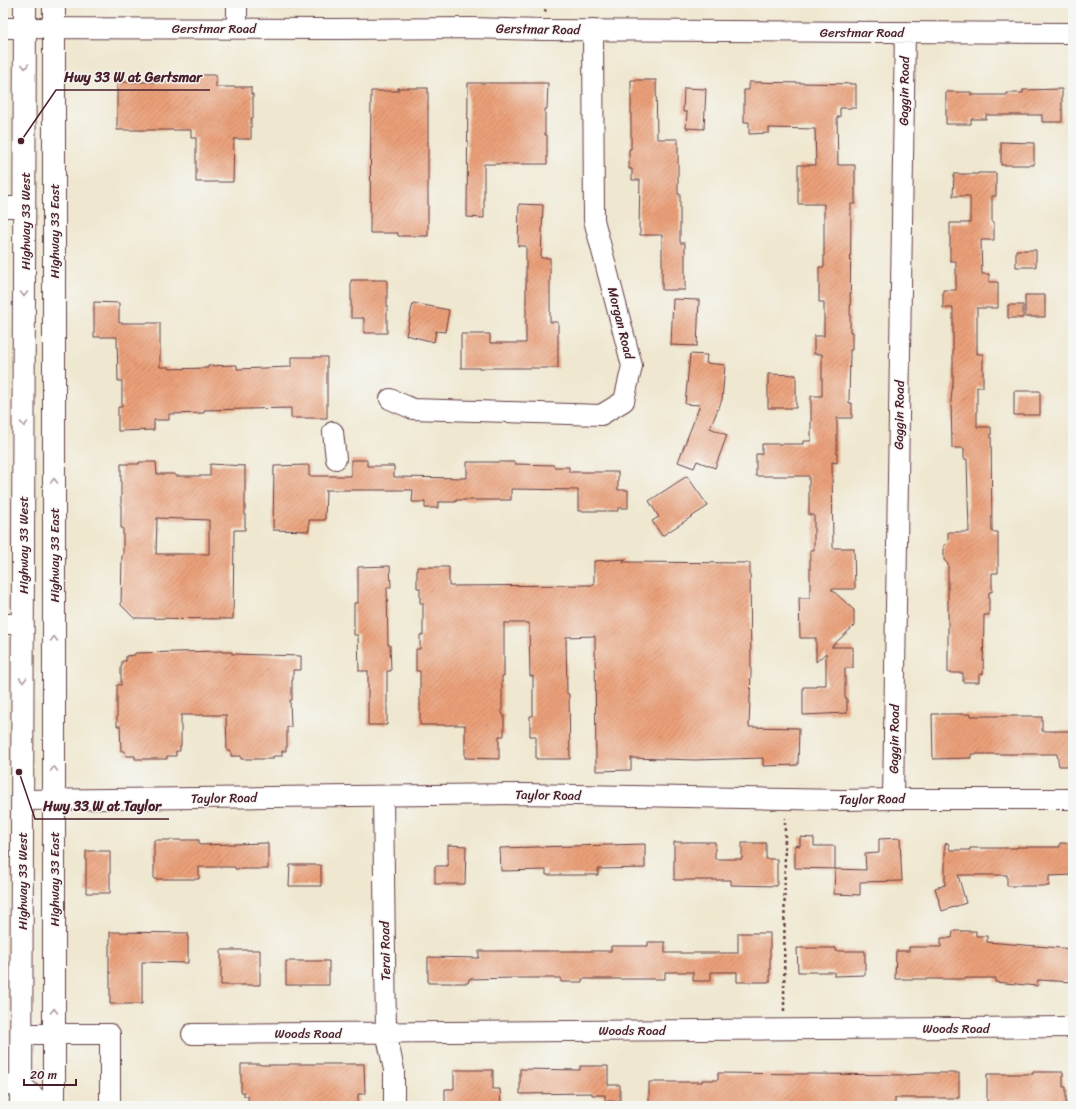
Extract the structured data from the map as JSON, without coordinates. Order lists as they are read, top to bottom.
{
  "streets": {
    "main road": ["Highway 33 West", "Highway 33 East"],
    "street": [
      "Gerstmar Road",
      "Gaggin Road",
      "Morgan Road",
      "Taylor Road",
      "Terai Road",
      "Woods Road"
    ]
  },
  "crossings": [
    ["Gerstmar Road", "Gaggin Road"],
    ["Gerstmar Road", "Highway 33 West"],
    ["Gerstmar Road", "Highway 33 East"],
    ["Gerstmar Road", "Morgan Road"],
    ["Gaggin Road", "Taylor Road"],
    ["Highway 33 West", "Taylor Road"],
    ["Highway 33 East", "Taylor Road"],
    ["Taylor Road", "Terai Road"],
    ["Terai Road", "Woods Road"]
  ],
  "one_way": ["Highway 33 West", "Highway 33 East"],
  "places": ["Hwy 33 W at Gertsmar", "Hwy 33 W at Taylor"],
  "scale_bar": "20 m"
}
